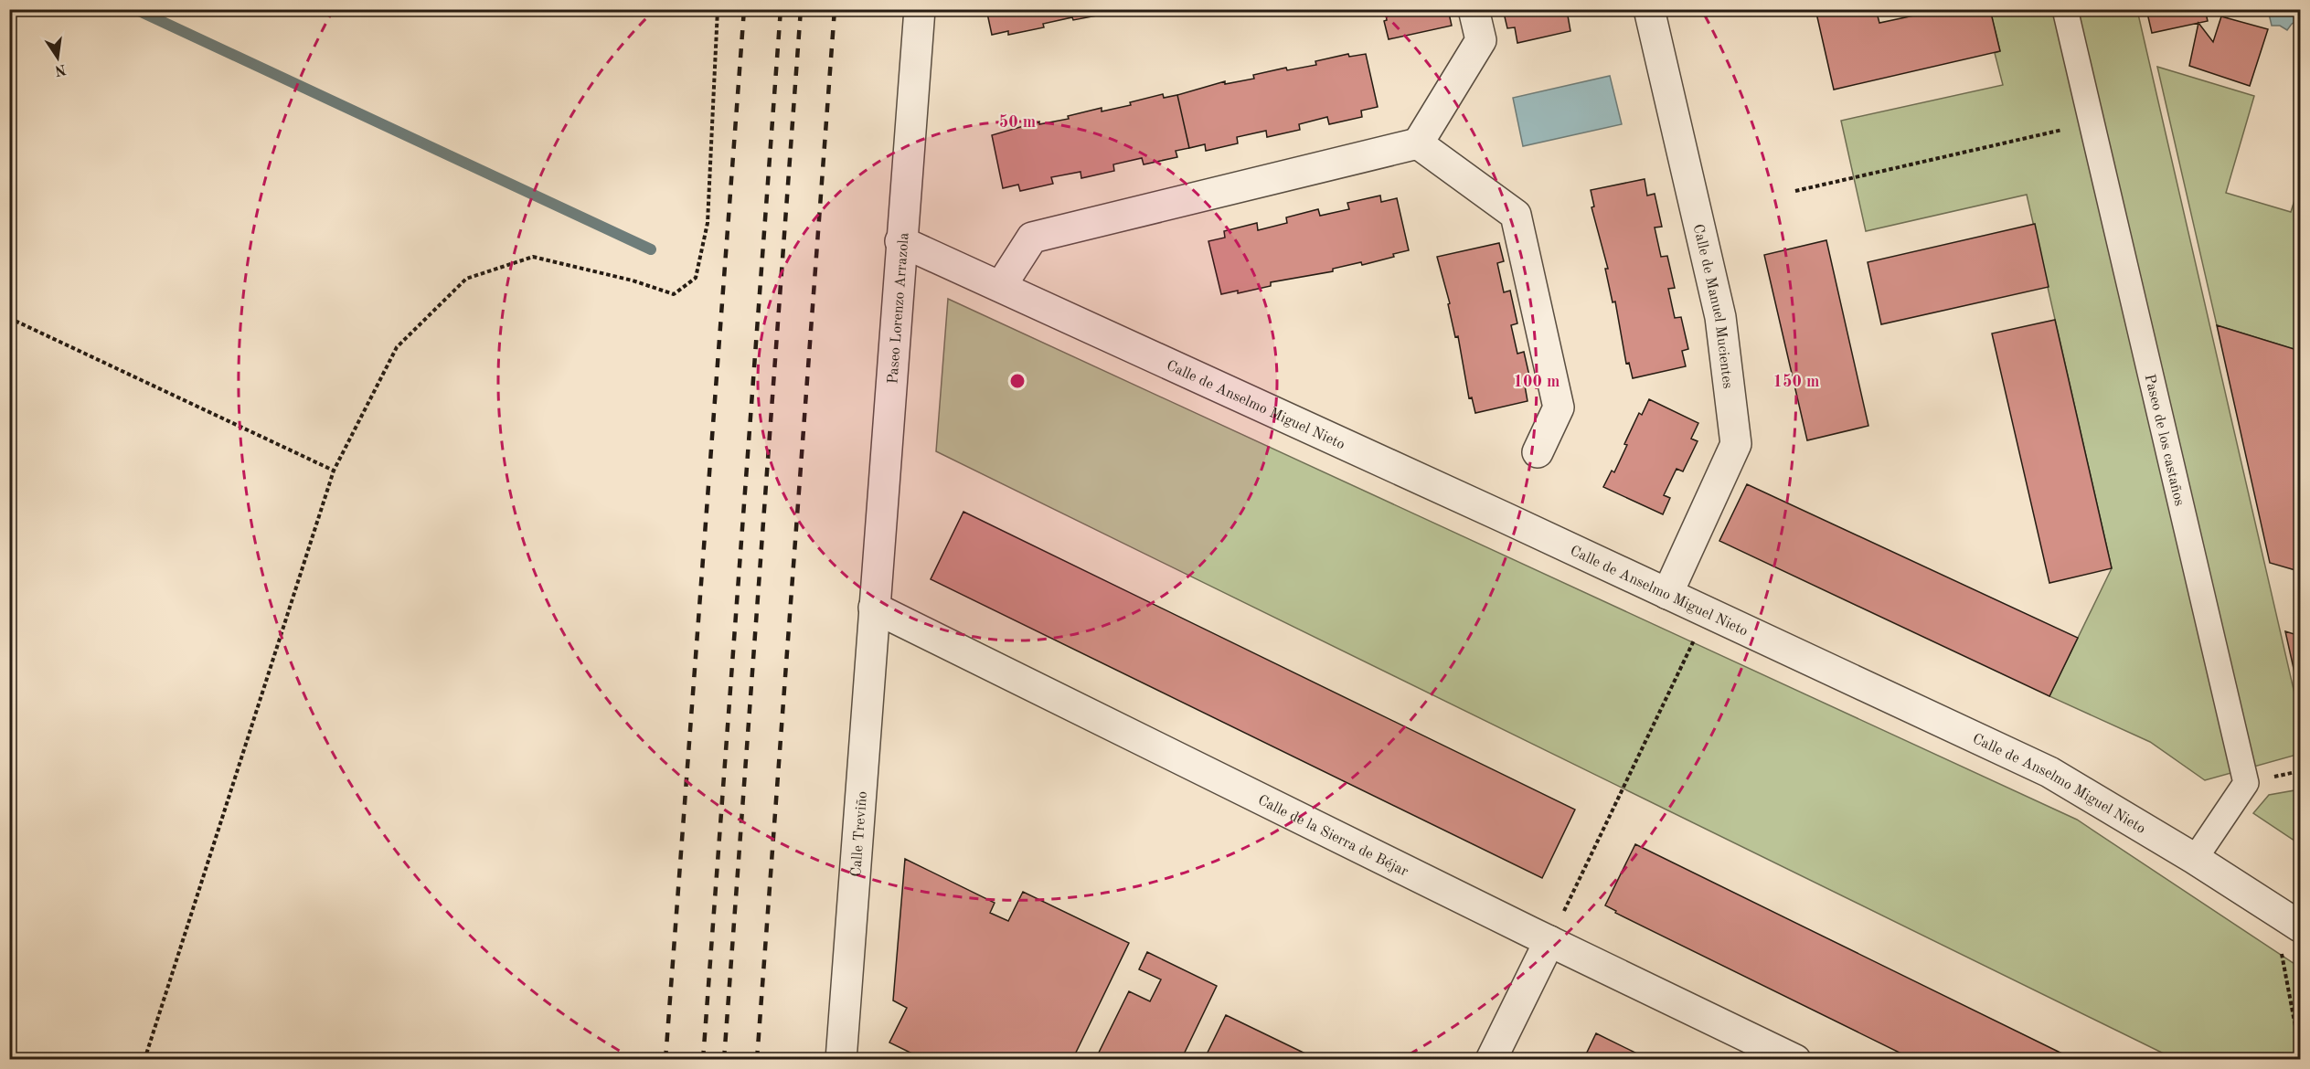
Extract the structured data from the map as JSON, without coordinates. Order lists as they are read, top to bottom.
{
  "streets": {
    "street": [
      "Calle de Manuel Mucientes",
      "Paseo Lorenzo Arrazola",
      "Calle de Anselmo Miguel Nieto",
      "Paseo de los castaños",
      "Calle Treviño",
      "Calle de la Sierra de Béjar"
    ]
  },
  "crossings": [
    ["Calle de Manuel Mucientes", "Calle de Anselmo Miguel Nieto"],
    ["Paseo Lorenzo Arrazola", "Calle de Anselmo Miguel Nieto"],
    ["Paseo Lorenzo Arrazola", "Calle Treviño"],
    ["Paseo Lorenzo Arrazola", "Calle de la Sierra de Béjar"],
    ["Calle de Anselmo Miguel Nieto", "Paseo de los castaños"],
    ["Calle Treviño", "Calle de la Sierra de Béjar"]
  ],
  "north": "bottom",
  "rings": ["50 m", "100 m", "150 m"]
}
